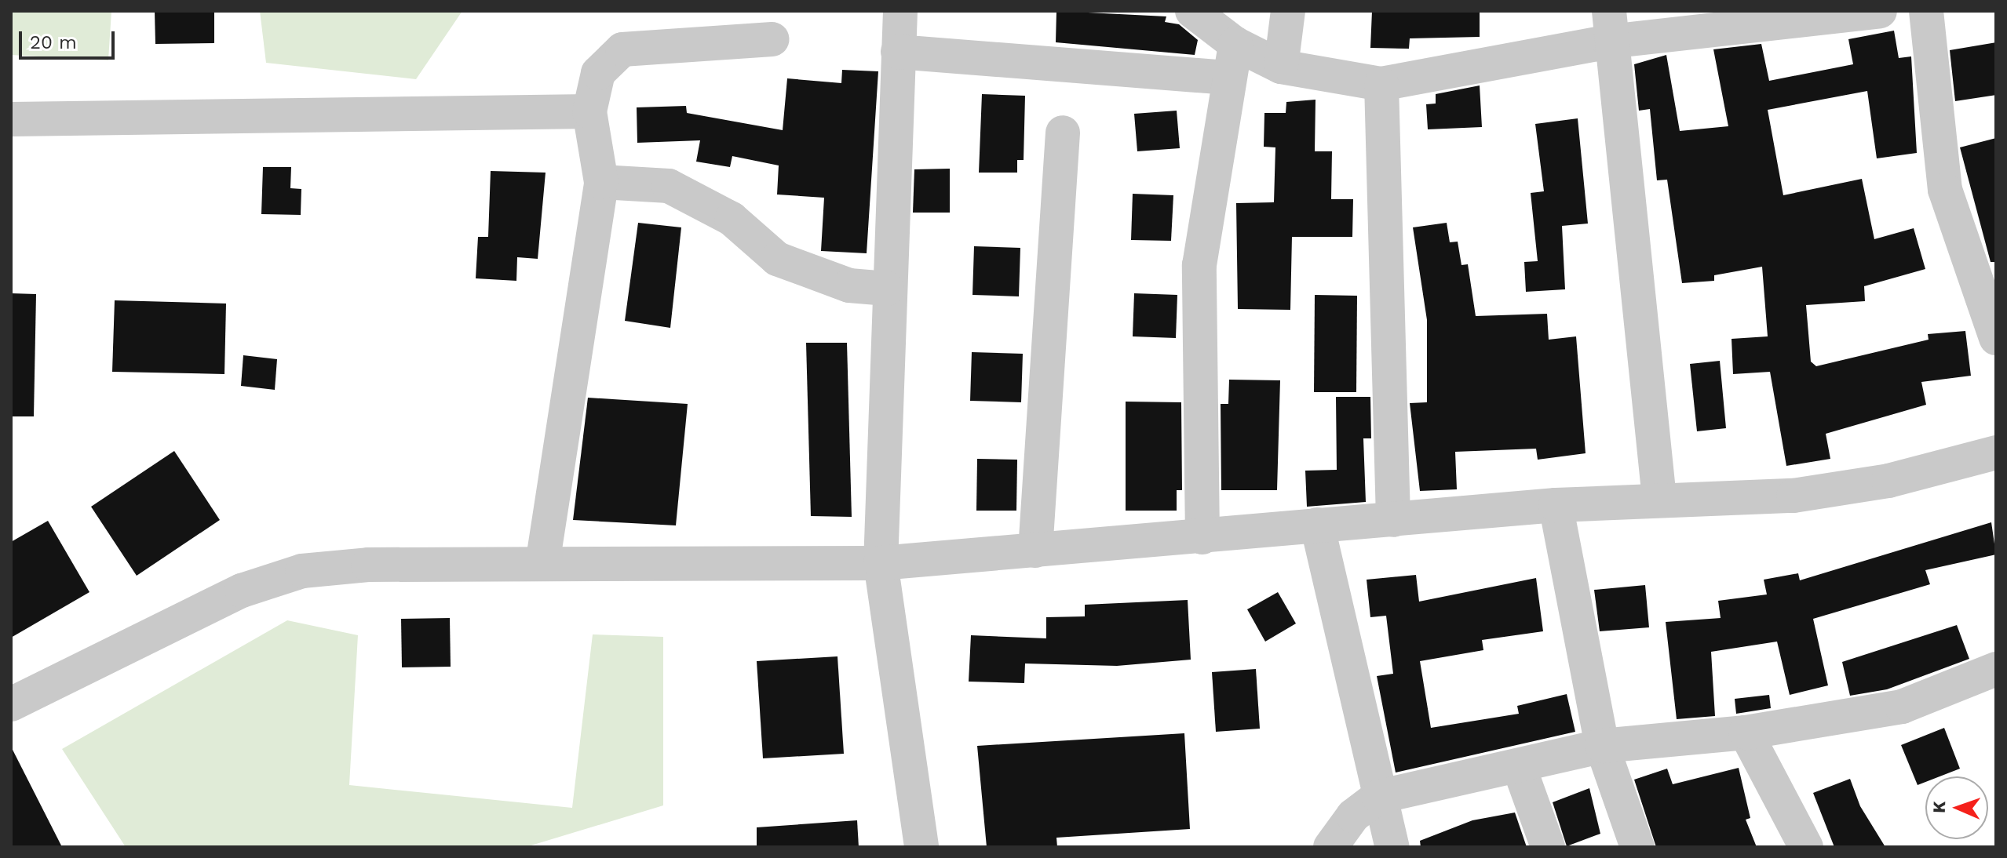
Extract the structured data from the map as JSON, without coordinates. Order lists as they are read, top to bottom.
{
  "scale_bar": "20 m",
  "north": "left"
}
